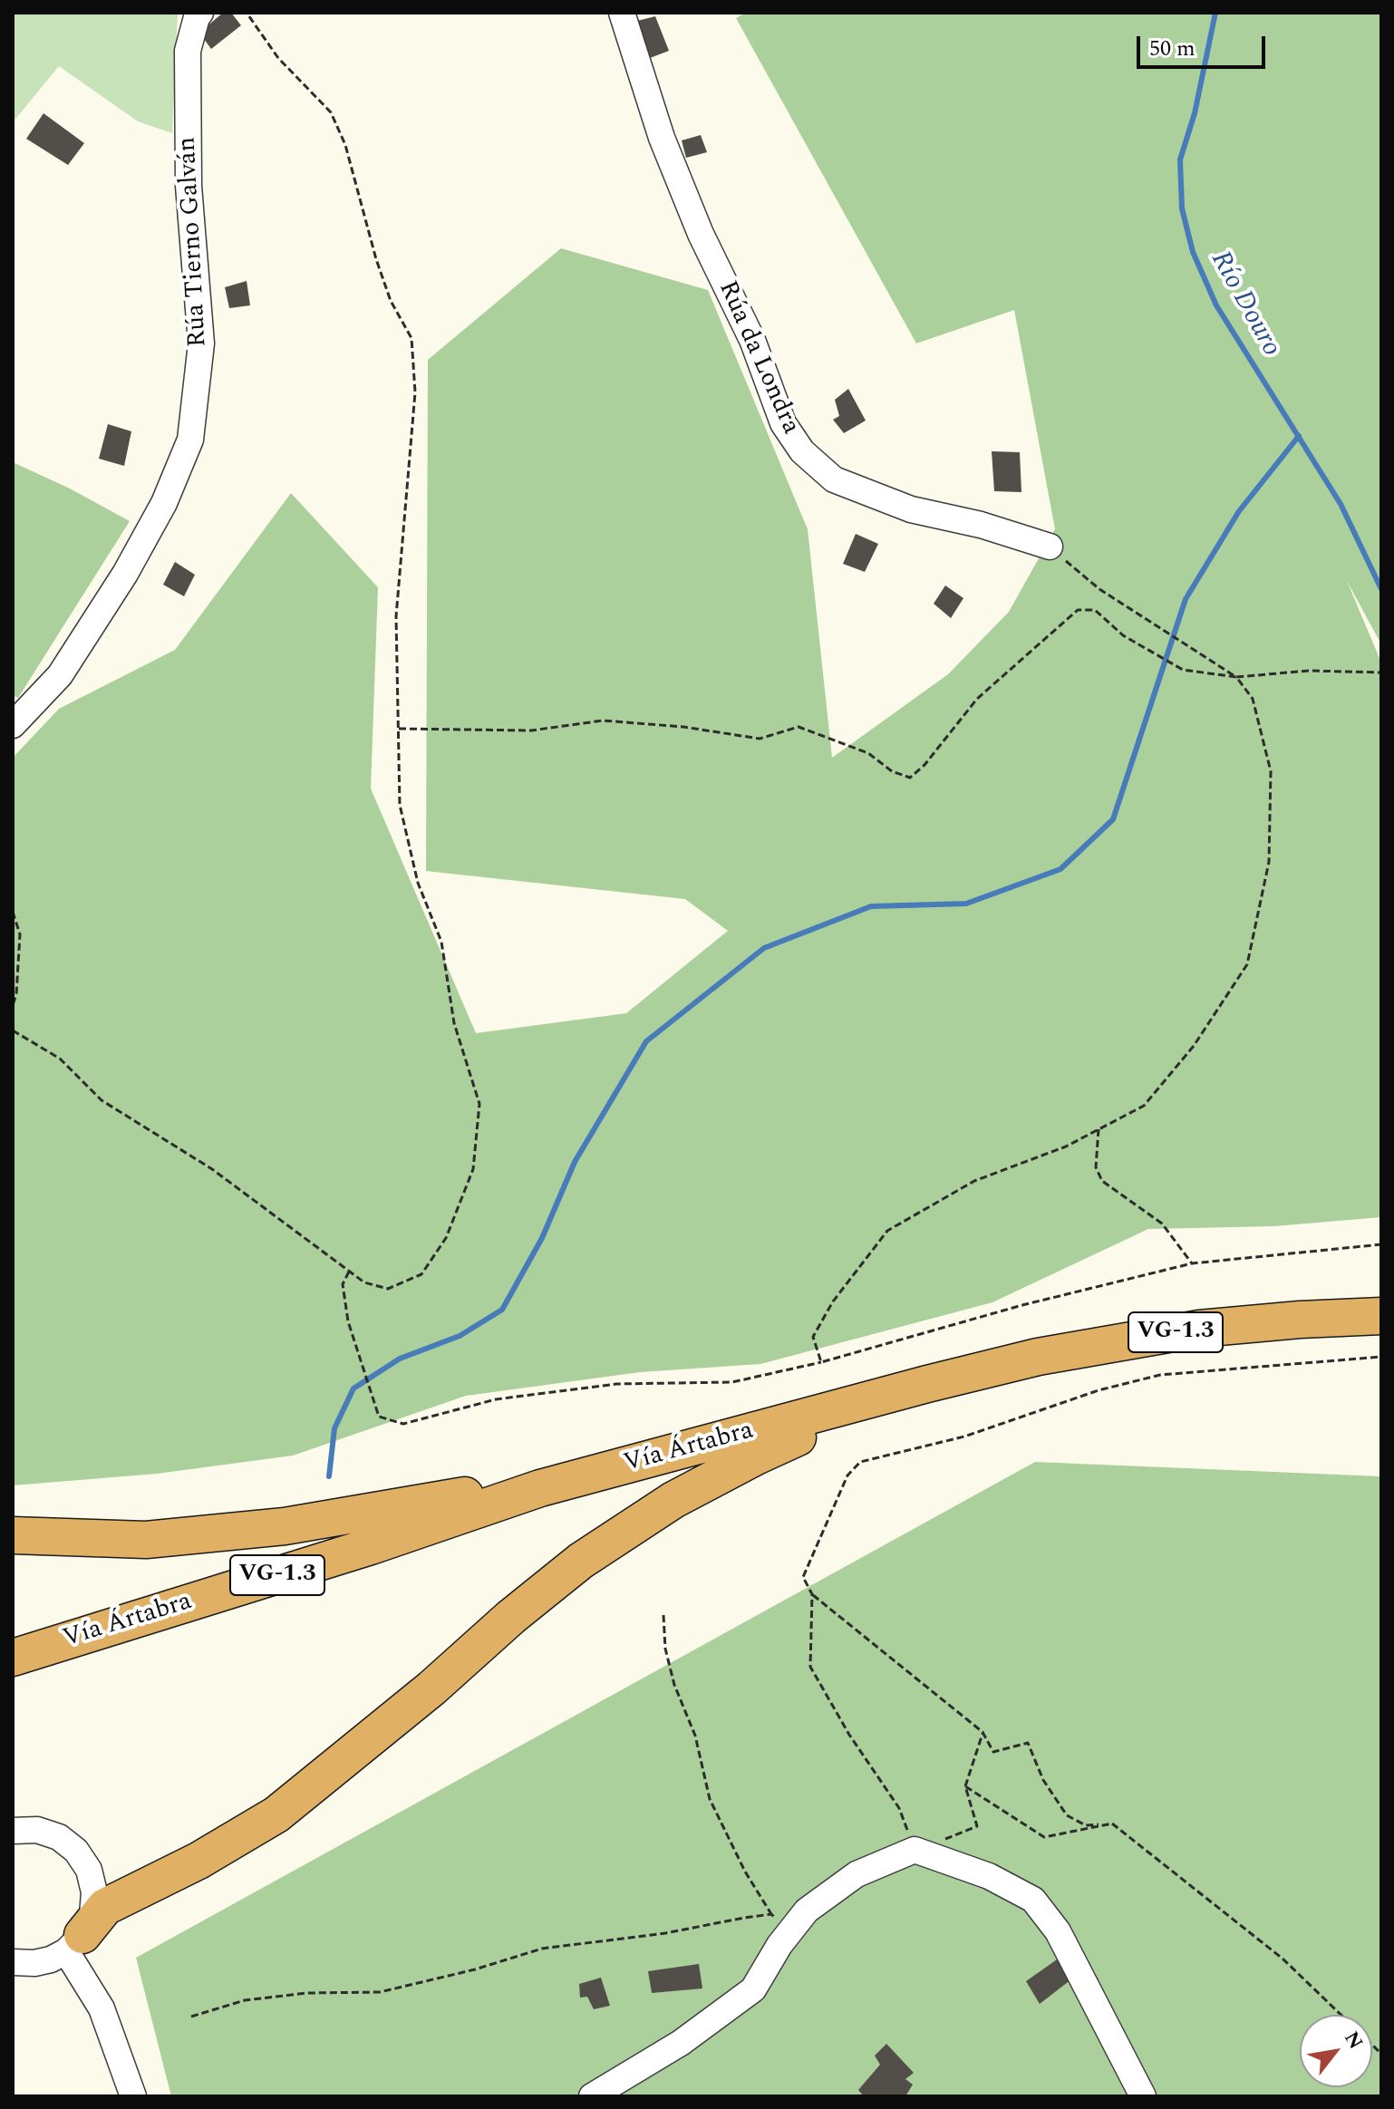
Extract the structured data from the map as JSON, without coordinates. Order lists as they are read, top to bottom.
{
  "streets": {
    "highway": ["VG-1.3", "Vía Ártabra"],
    "street": ["Rúa Tierno Galván", "Rúa da Londra"]
  },
  "water": ["Río Douro"],
  "scale_bar": "50 m",
  "north": "top right"
}
